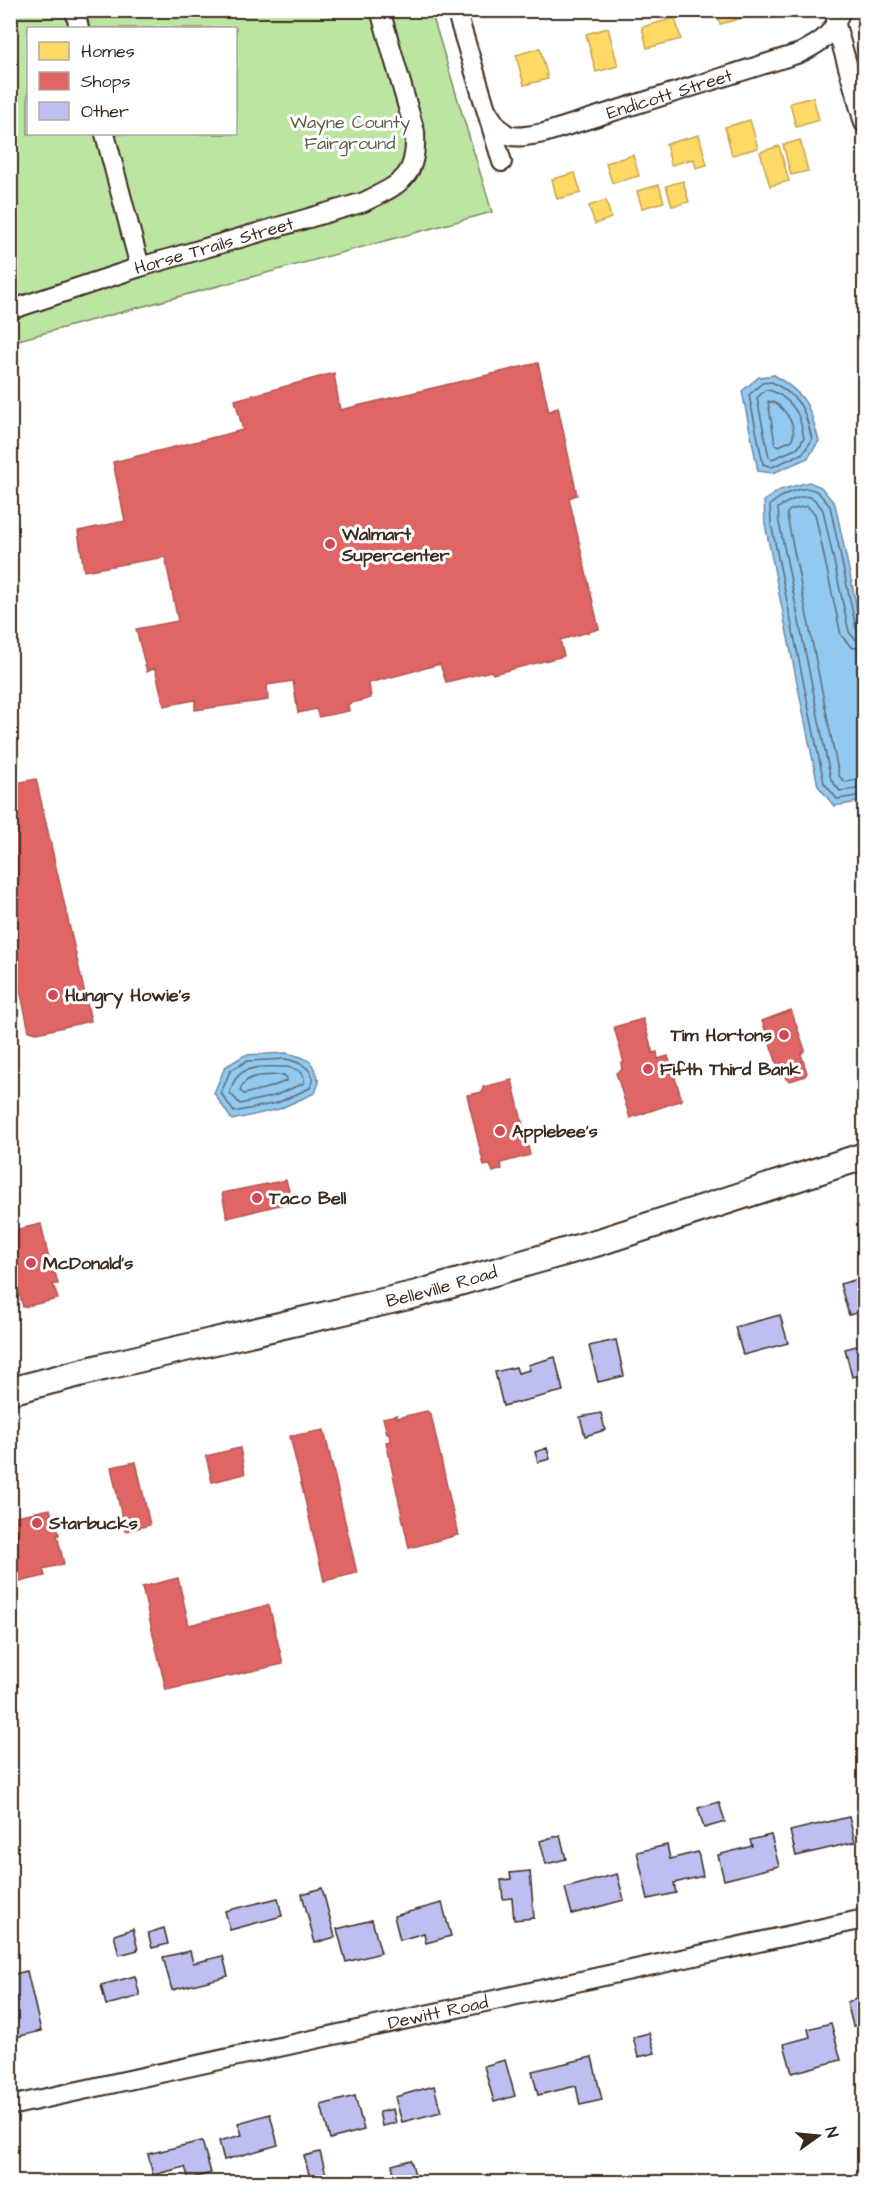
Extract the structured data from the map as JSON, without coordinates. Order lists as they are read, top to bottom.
{
  "streets": {
    "main road": ["Belleville Road"],
    "street": ["Endicott Street", "Horse Trails Street", "Dewitt Road"]
  },
  "parks": ["Wayne County Fairground"],
  "places": [
    "Walmart Supercenter",
    "Hungry Howie's",
    "Tim Hortons",
    "Fifth Third Bank",
    "Applebee's",
    "Taco Bell",
    "McDonald's",
    "Starbucks"
  ],
  "legend": ["Homes", "Shops", "Other"],
  "north": "right"
}
